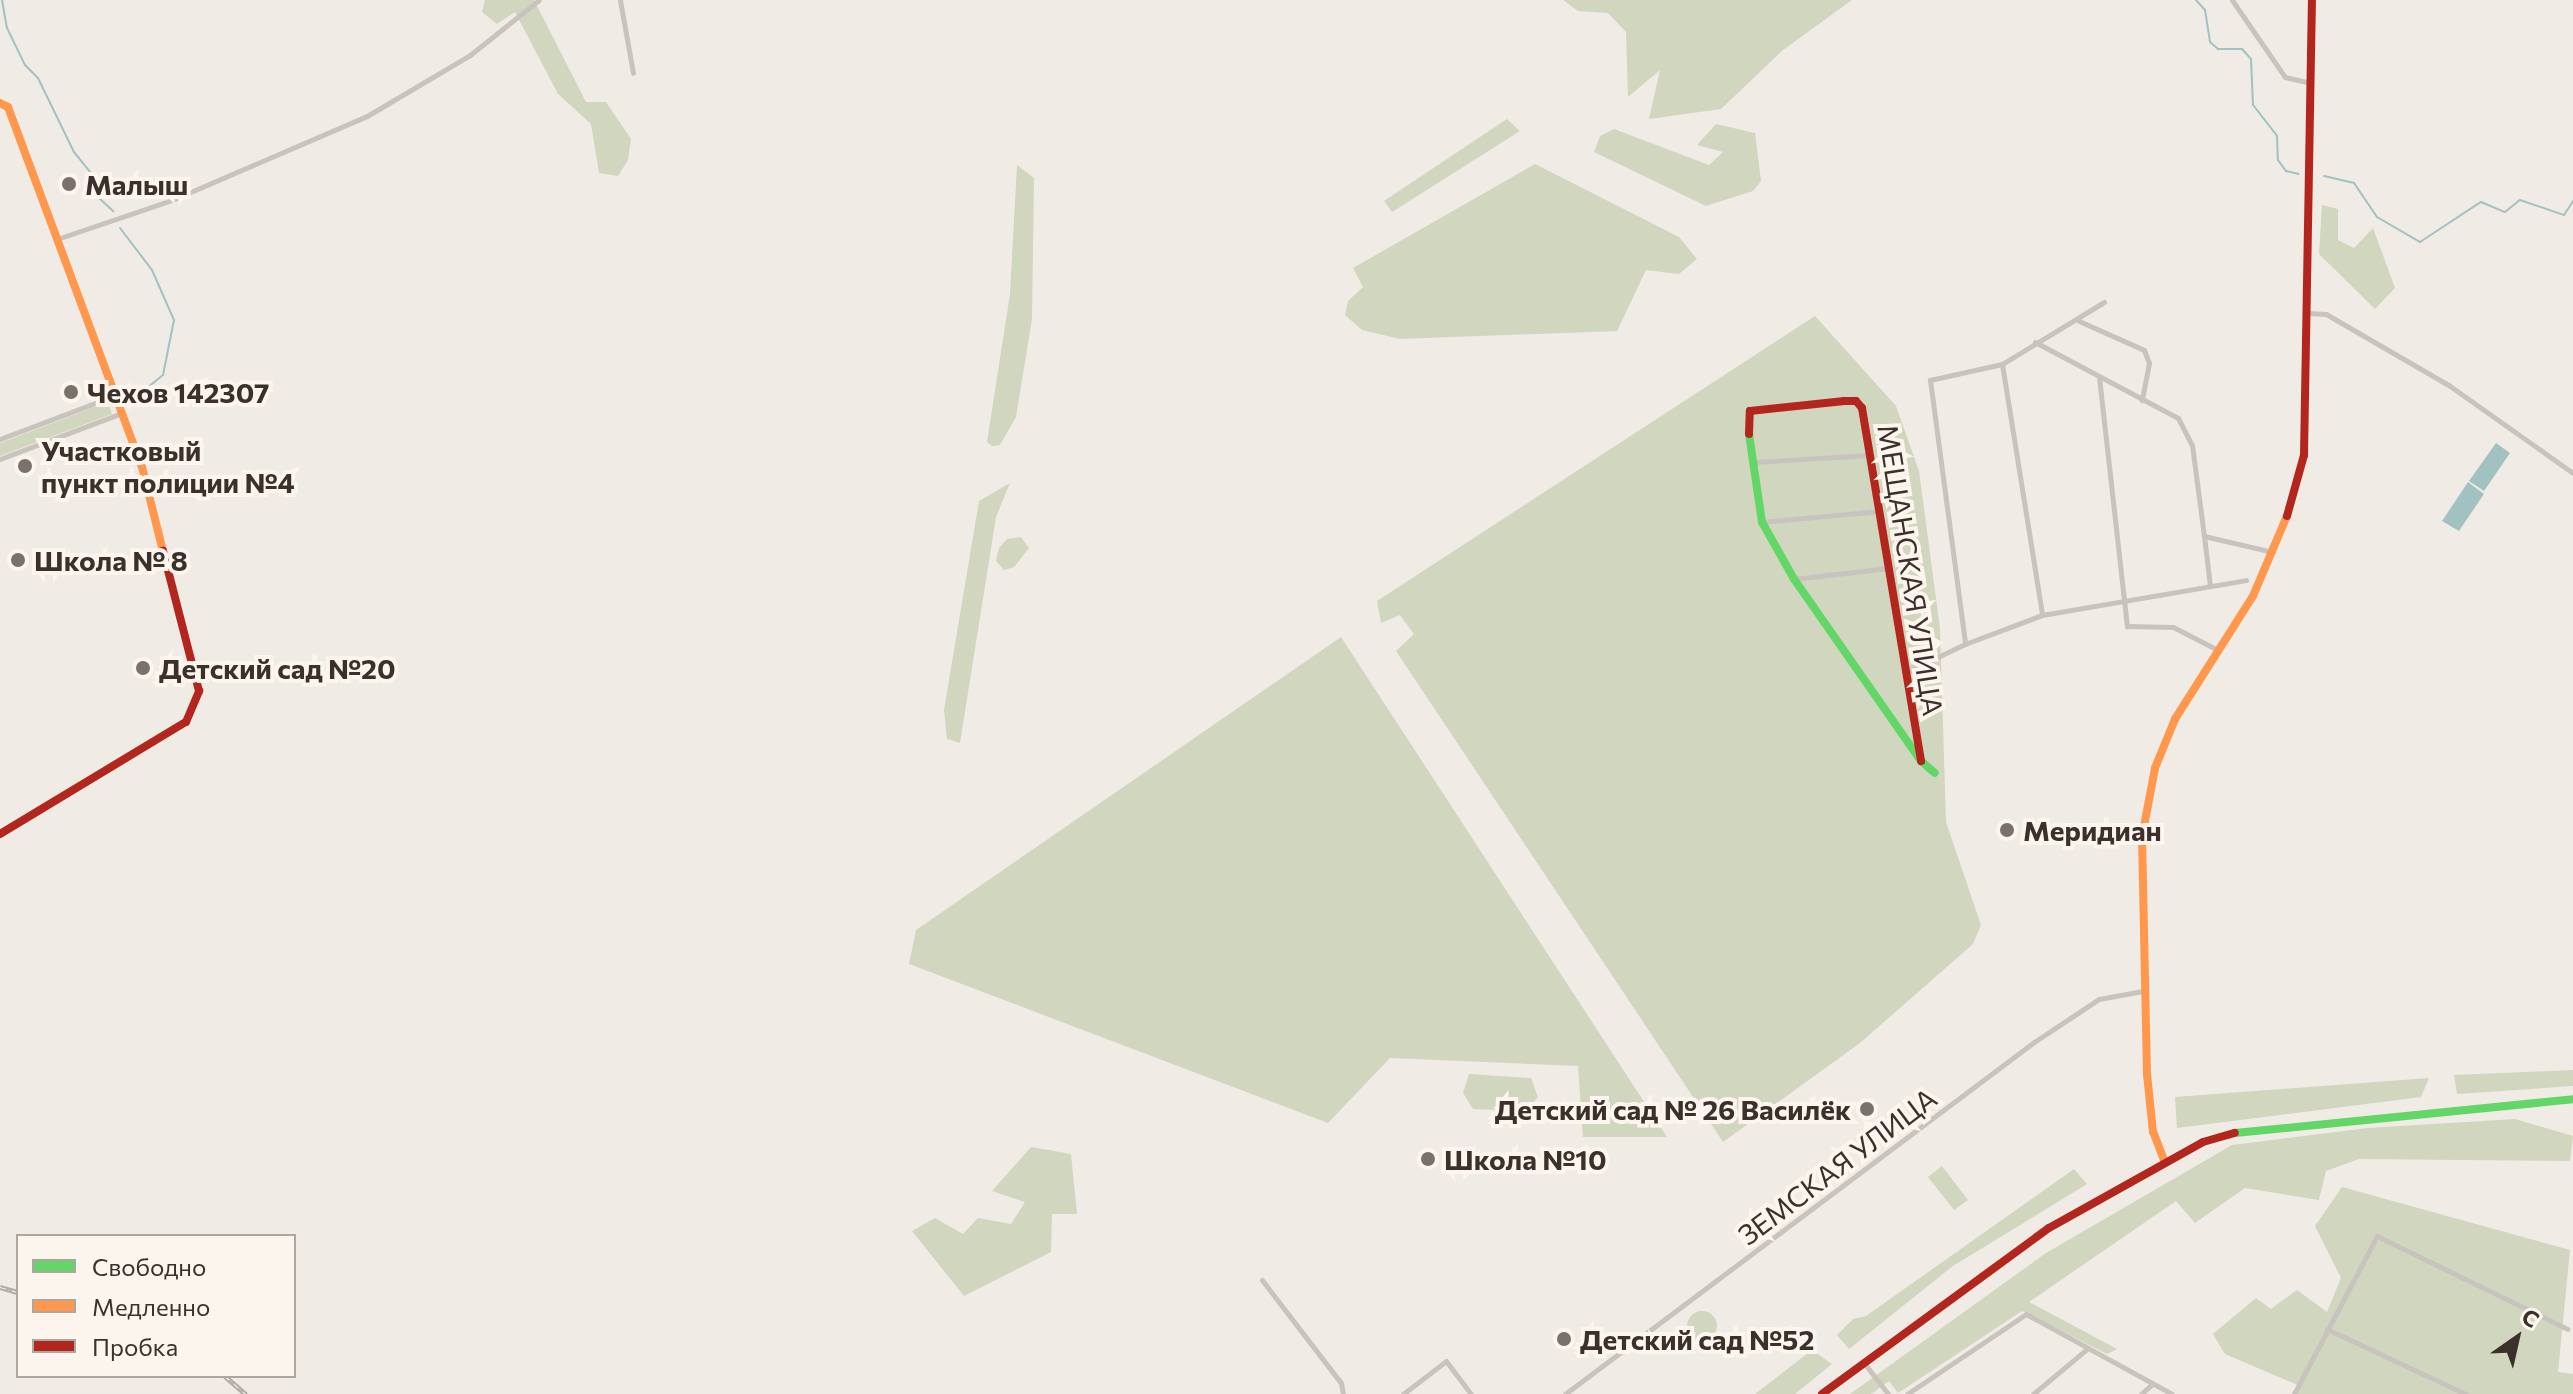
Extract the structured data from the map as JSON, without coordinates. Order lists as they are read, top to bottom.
{
  "streets": {
    "street": ["МЕЩАНСКАЯ УЛИЦА", "ЗЕМСКАЯ УЛИЦА"]
  },
  "places": [
    "Малыш",
    "Чехов 142307",
    "Участковый пункт полиции №4",
    "Школа № 8",
    "Детский сад №20",
    "Меридиан",
    "Детский сад № 26 Василёк",
    "Школа №10",
    "Детский сад №52"
  ],
  "legend": ["Свободно", "Медленно", "Пробка"],
  "north": "top right"
}
